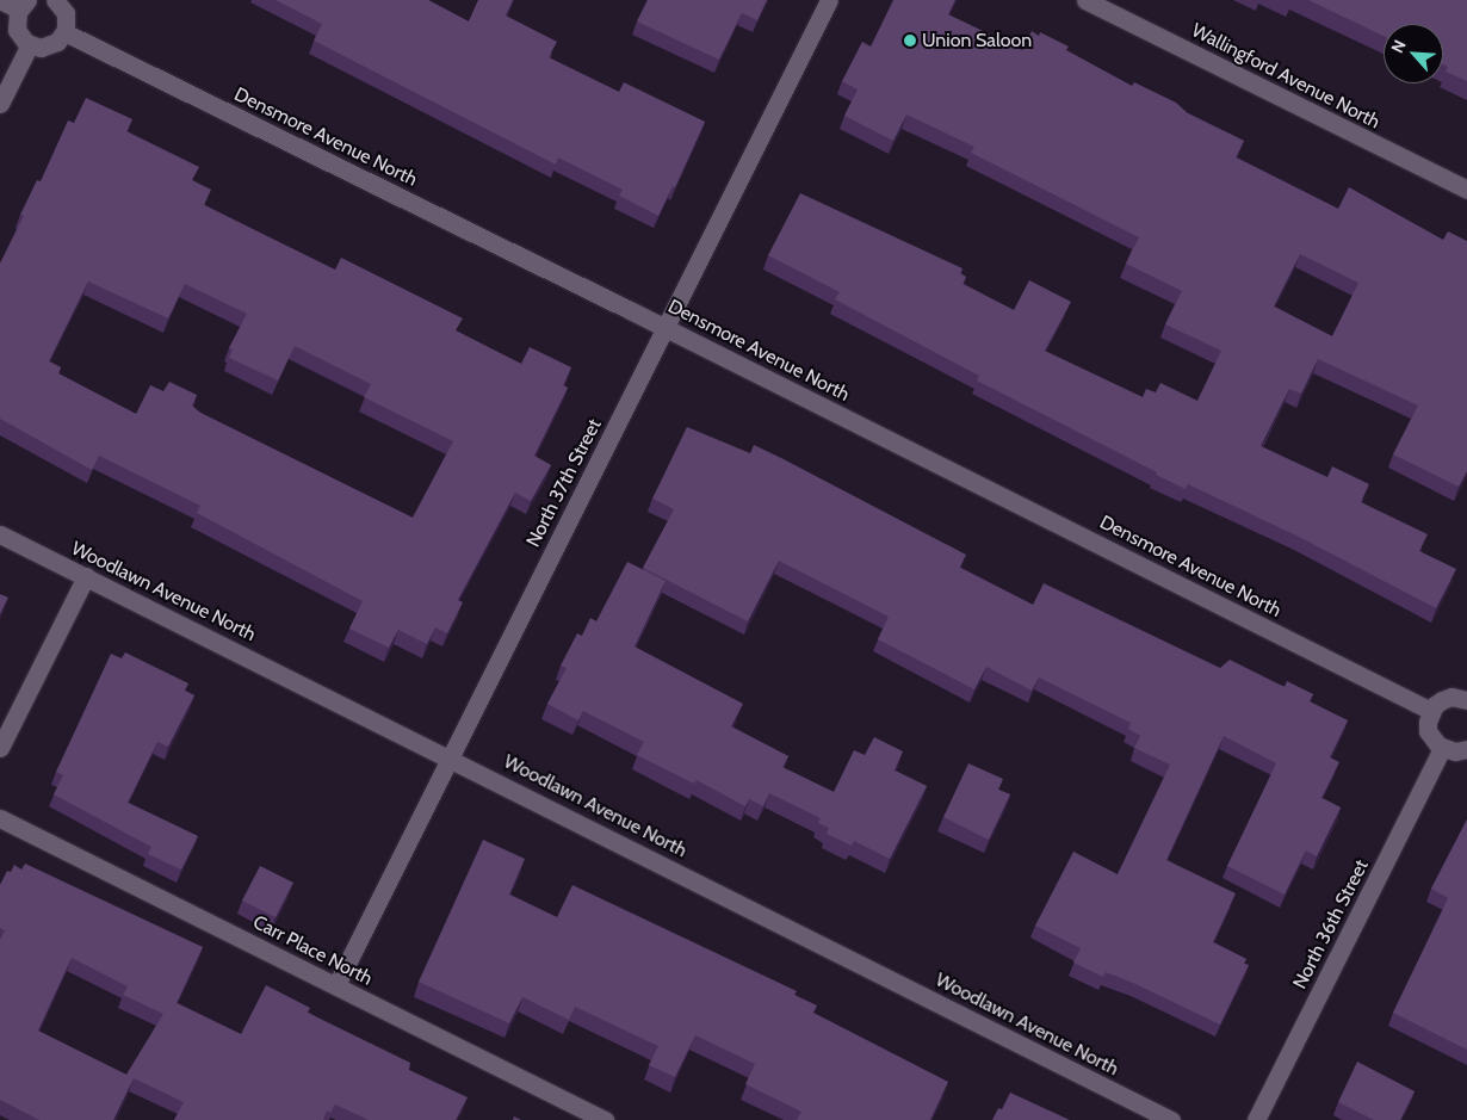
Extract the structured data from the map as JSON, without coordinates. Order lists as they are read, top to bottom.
{
  "streets": {
    "street": [
      "Wallingford Avenue North",
      "Densmore Avenue North",
      "North 37th Street",
      "Woodlawn Avenue North",
      "North 36th Street",
      "Carr Place North"
    ]
  },
  "crossings": [
    ["Densmore Avenue North", "North 37th Street"],
    ["North 37th Street", "Woodlawn Avenue North"],
    ["North 37th Street", "Carr Place North"]
  ],
  "places": ["Union Saloon"],
  "north": "top left"
}
